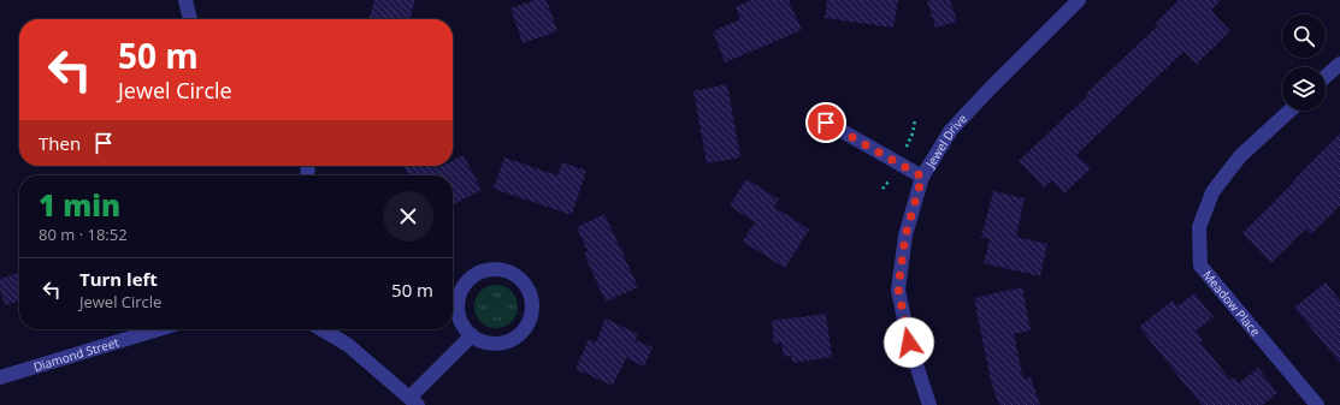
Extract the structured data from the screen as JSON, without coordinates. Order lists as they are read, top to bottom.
{
  "streets": {
    "street": ["Jewel Drive", "Meadow Place", "Diamond Street"]
  },
  "page": {
    "turn": ["50 m", "Jewel Circle"],
    "then": "Then",
    "heading": ["1 min", "80 m · 18:52"],
    "list": [
      {
        "name": "Turn left",
        "note": "Jewel Circle",
        "value": "50 m"
      }
    ]
  }
}
